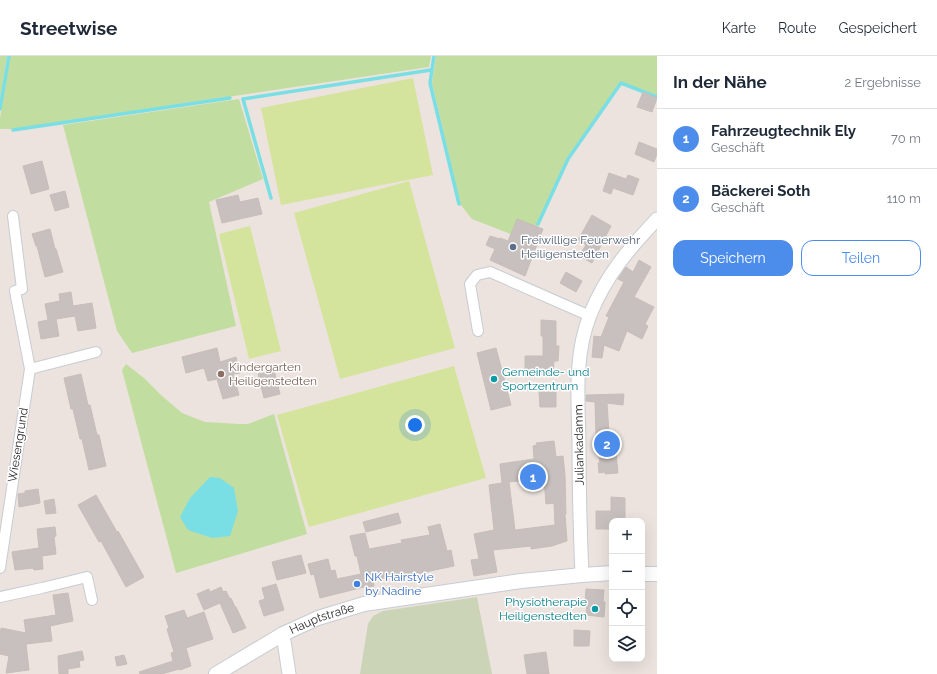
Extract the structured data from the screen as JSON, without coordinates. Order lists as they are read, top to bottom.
{
  "streets": {
    "main road": ["Hauptstraße"],
    "street": ["Wiesengrund", "Juliankadamm"]
  },
  "crossings": [
    ["Juliankadamm", "Hauptstraße"]
  ],
  "places": [
    "Freiwillige Feuerwehr Heiligenstedten",
    "Kindergarten Heiligenstedten",
    "Gemeinde- und Sportzentrum",
    "NK Hairstyle by Nadine",
    "Physiotherapie Heiligenstedten"
  ],
  "page": {
    "header": "Streetwise",
    "nav": ["Karte", "Route", "Gespeichert"],
    "heading": ["In der Nähe", "2 Ergebnisse"],
    "list": [
      {
        "mark": "1",
        "name": "Fahrzeugtechnik Ely",
        "note": "Geschäft",
        "value": "70 m"
      },
      {
        "mark": "2",
        "name": "Bäckerei Soth",
        "note": "Geschäft",
        "value": "110 m"
      }
    ],
    "buttons": ["Speichern", "Teilen"],
    "pins": ["2", "1"],
    "map_buttons": ["+", "−"]
  }
}
